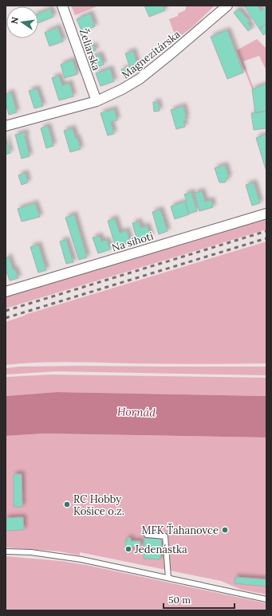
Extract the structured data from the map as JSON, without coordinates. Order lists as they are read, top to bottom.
{
  "streets": {
    "street": ["Želiarska", "Magnezitárska", "Na sihoti"]
  },
  "crossings": [
    ["Želiarska", "Magnezitárska"]
  ],
  "water": ["Hornád"],
  "places": ["RC Hobby Košice o.z.", "MFK Ťahanovce", "Jedenástka"],
  "scale_bar": "50 m",
  "north": "left"
}
